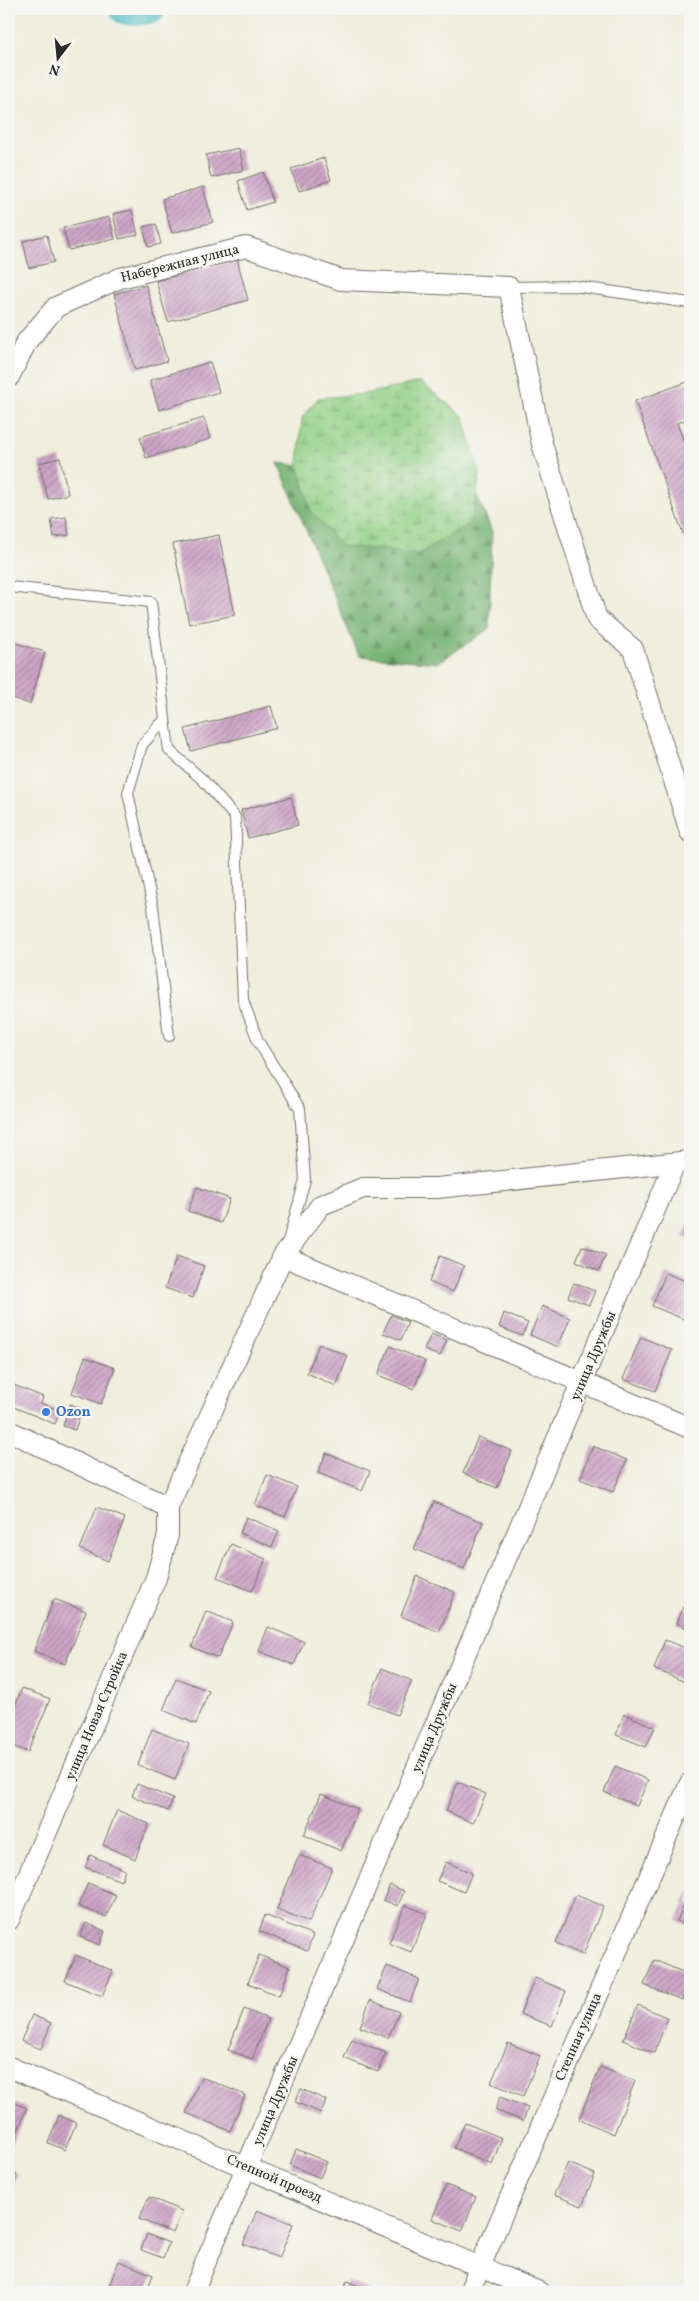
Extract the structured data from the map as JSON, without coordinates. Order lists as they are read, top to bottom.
{
  "streets": {
    "street": [
      "Набережная улица",
      "улица Дружбы",
      "улица Новая Стройка",
      "Степная улица",
      "Степной проезд"
    ]
  },
  "crossings": [
    ["улица Дружбы", "Степной проезд"],
    ["Степная улица", "Степной проезд"]
  ],
  "places": ["Ozon"],
  "north": "bottom"
}
